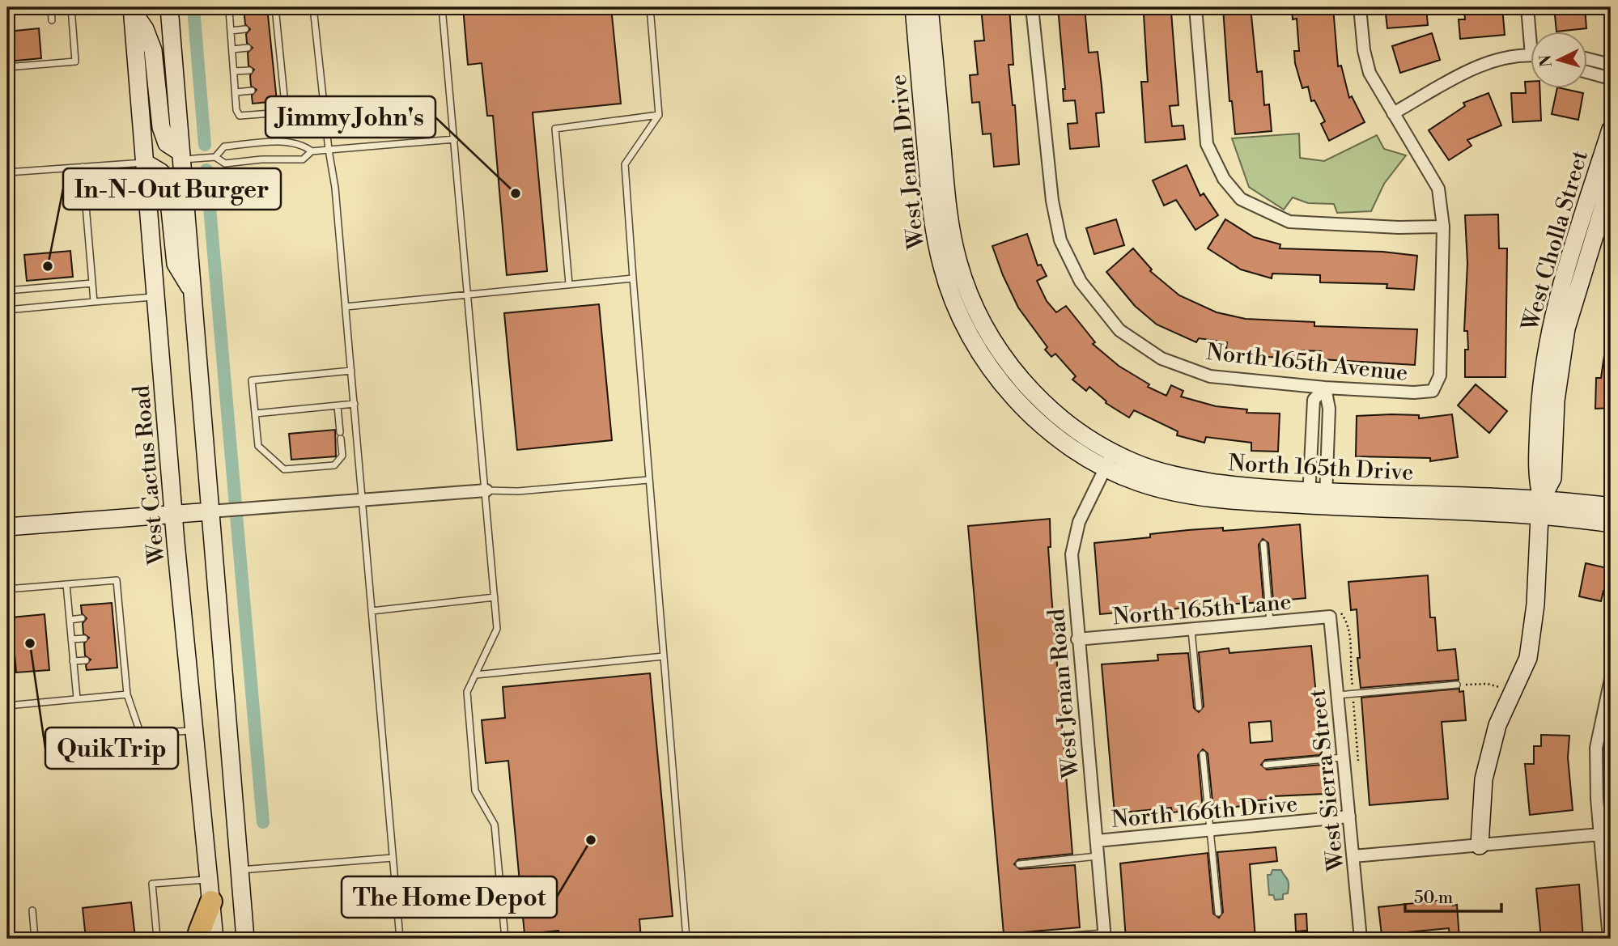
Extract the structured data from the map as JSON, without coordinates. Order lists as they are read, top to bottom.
{
  "streets": {
    "street": [
      "West Jenan Drive",
      "West Cholla Street",
      "North 165th Avenue",
      "North 165th Drive",
      "West Cactus Road",
      "North 165th Lane",
      "West Jenan Road",
      "West Sierra Street",
      "North 166th Drive"
    ]
  },
  "crossings": [
    ["West Jenan Drive", "North 165th Drive"],
    ["West Cholla Street", "North 165th Drive"],
    ["North 165th Drive", "West Jenan Road"],
    ["North 165th Lane", "West Jenan Road"],
    ["North 165th Lane", "West Sierra Street"],
    ["West Jenan Road", "North 166th Drive"],
    ["West Sierra Street", "North 166th Drive"]
  ],
  "places": [
    "Jimmy John's",
    "In-N-Out Burger",
    "QuikTrip",
    "The Home Depot"
  ],
  "scale_bar": "50 m",
  "north": "left"
}
